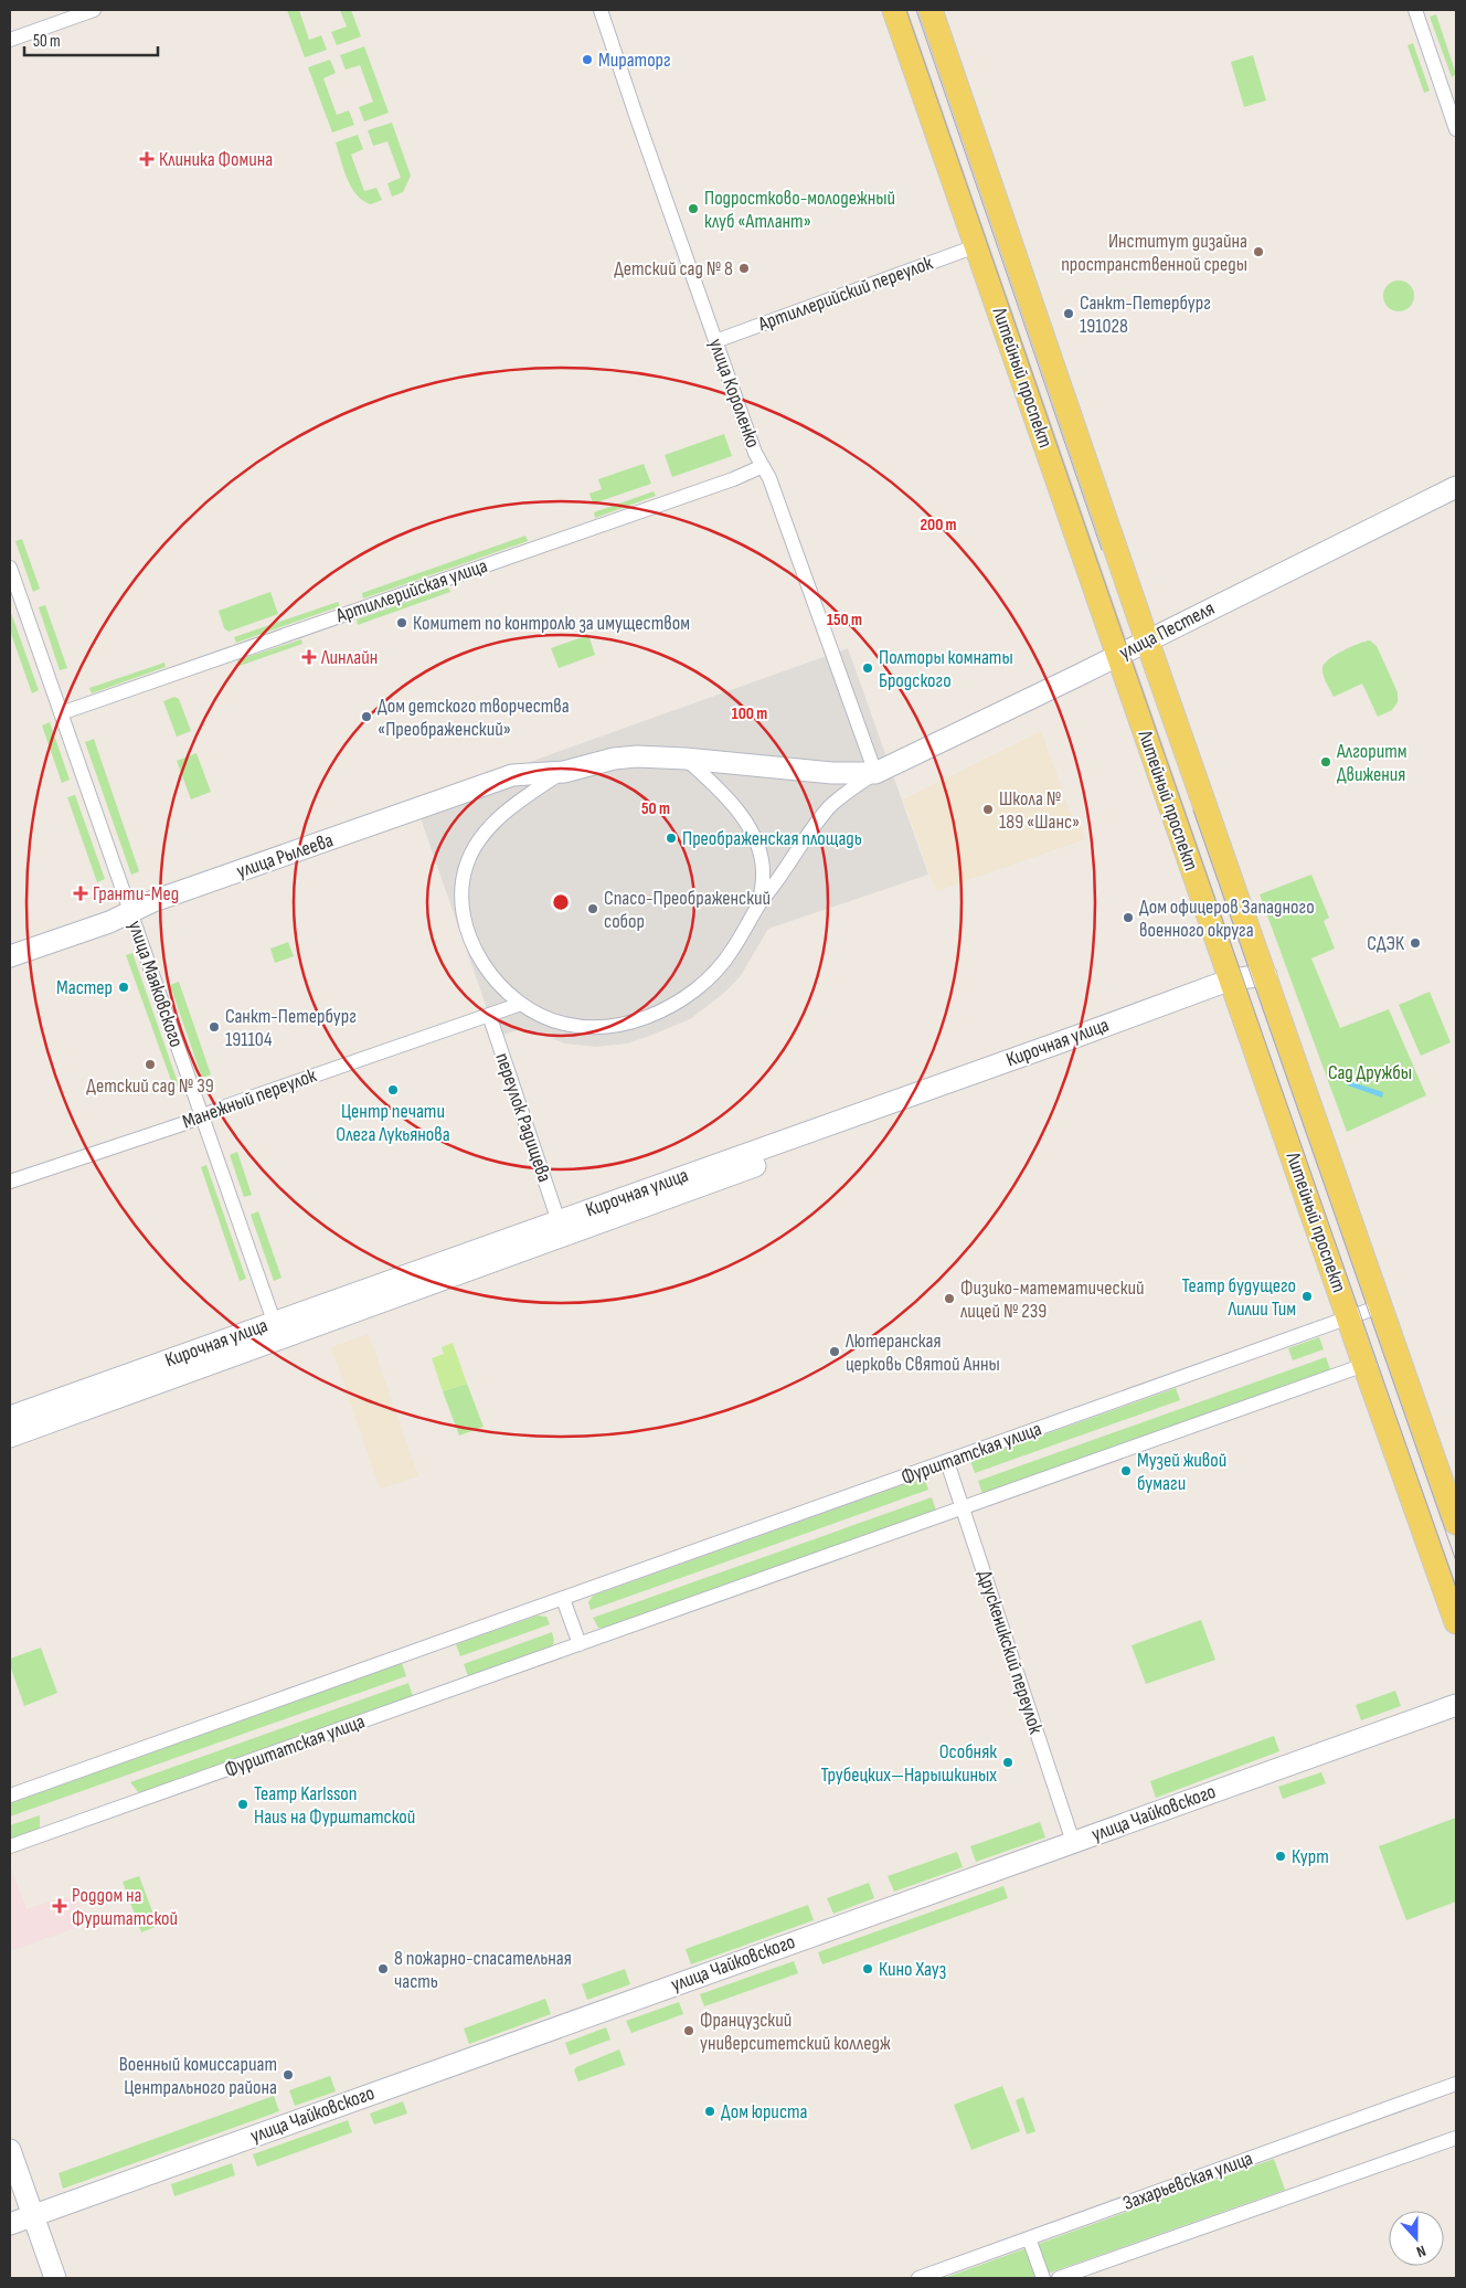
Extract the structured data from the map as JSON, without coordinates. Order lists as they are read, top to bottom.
{
  "streets": {
    "main road": ["Литейный проспект"],
    "street": [
      "Артиллерийский переулок",
      "улица Короленко",
      "Артиллерийская улица",
      "улица Пестеля",
      "улица Рылеева",
      "улица Маяковского",
      "Кирочная улица",
      "Манежный переулок",
      "переулок Радищева",
      "Фурштатская улица",
      "Друскеникский переулок",
      "улица Чайковского",
      "Захарьевская улица"
    ]
  },
  "crossings": [
    ["Артиллерийский переулок", "Литейный проспект"],
    ["Артиллерийский переулок", "улица Короленко"],
    ["Литейный проспект", "улица Пестеля"],
    ["Литейный проспект", "Кирочная улица"],
    ["Литейный проспект", "Фурштатская улица"],
    ["улица Короленко", "Артиллерийская улица"],
    ["улица Короленко", "улица Пестеля"],
    ["Артиллерийская улица", "улица Маяковского"],
    ["улица Рылеева", "улица Маяковского"],
    ["улица Маяковского", "Кирочная улица"],
    ["улица Маяковского", "Манежный переулок"],
    ["Кирочная улица", "переулок Радищева"],
    ["Манежный переулок", "переулок Радищева"],
    ["Фурштатская улица", "Друскеникский переулок"],
    ["Друскеникский переулок", "улица Чайковского"]
  ],
  "parks": ["Сад Дружбы"],
  "places": {
    "other": [
      "Мираторг",
      "Подростково-молодежный клуб «Атлант»",
      "Институт дизайна пространственной среды",
      "Детский сад № 8",
      "Санкт-Петербург 191028",
      "Комитет по контролю за имуществом",
      "Полторы комнаты Бродского",
      "Дом детского творчества «Преображенский»",
      "Алгоритм Движения",
      "Школа № 189 «Шанс»",
      "Преображенская площадь",
      "Спасо-Преображенский собор",
      "Дом офицеров Западного военного округа",
      "СДЭК",
      "Мастер",
      "Санкт-Петербург 191104",
      "Детский сад № 39",
      "Центр печати Олега Лукьянова",
      "Театр будущего Лилии Тим",
      "Физико-математический лицей № 239",
      "Лютеранская церковь Святой Анны",
      "Музей живой бумаги",
      "Особняк Трубецких—Нарышкиных",
      "Театр Karlsson Haus на Фурштатской",
      "Курт",
      "8 пожарно-спасательная часть",
      "Кино Хауз",
      "Французский университетский колледж",
      "Военный комиссариат Центрального района",
      "Дом юриста"
    ],
    "health": [
      "Клиника Фомина",
      "Линлайн",
      "Гранти-Мед",
      "Роддом на Фурштатской"
    ]
  },
  "scale_bar": "50 m",
  "north": "bottom",
  "rings": [
    "200 m",
    "150 m",
    "100 m",
    "50 m"
  ]
}
